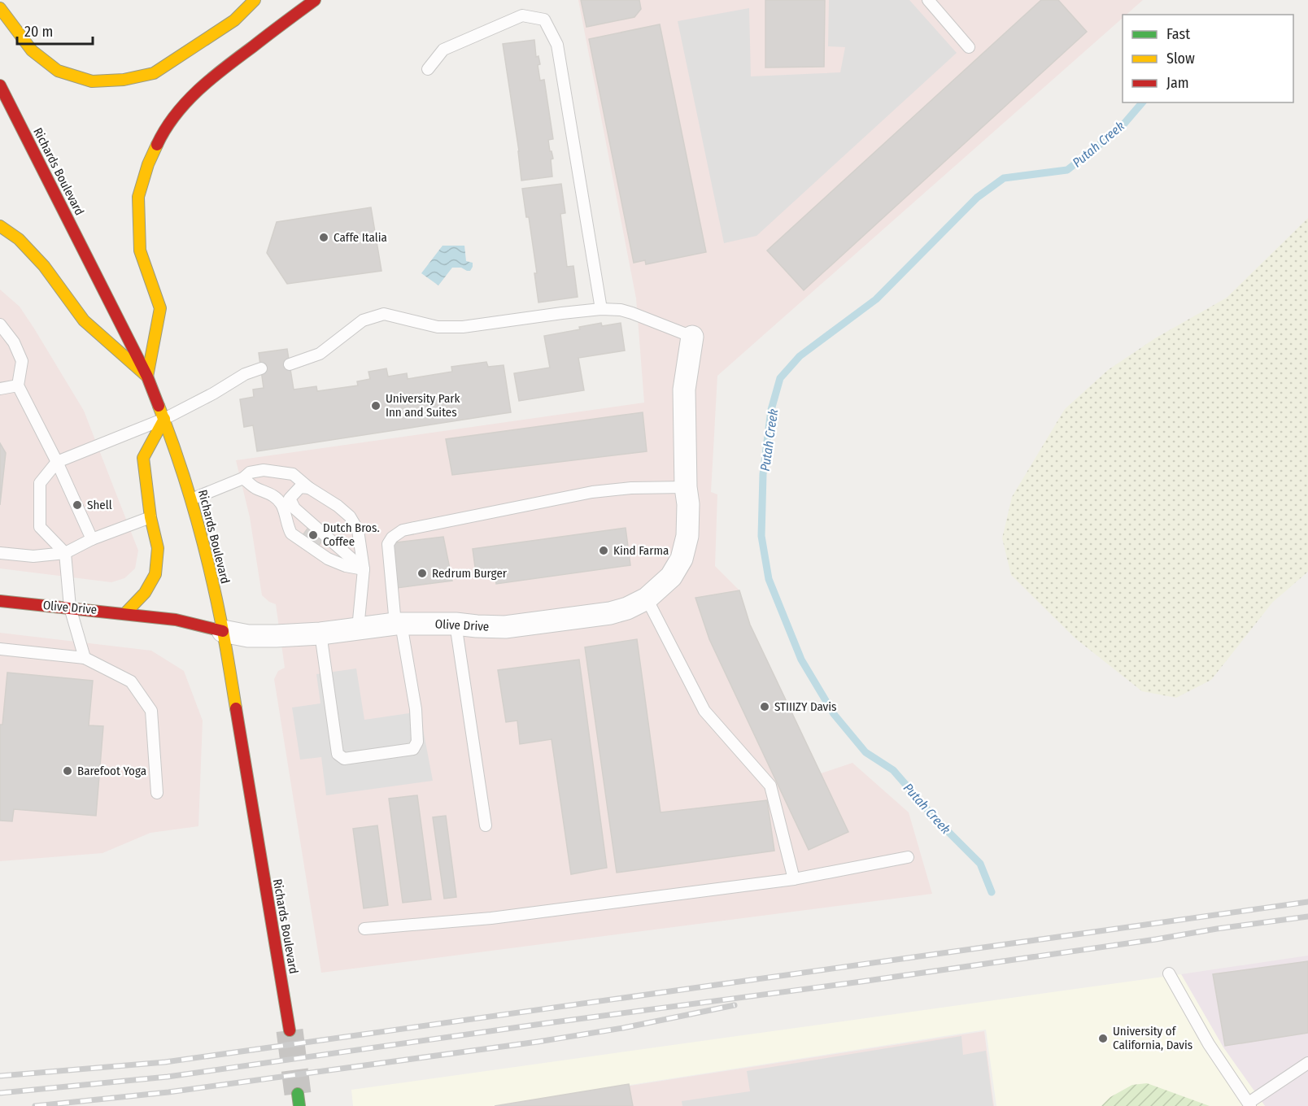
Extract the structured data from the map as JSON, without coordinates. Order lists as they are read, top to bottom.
{
  "streets": {
    "main road": ["Richards Boulevard", "Olive Drive"]
  },
  "crossings": [
    ["Richards Boulevard", "Olive Drive"]
  ],
  "water": ["Putah Creek"],
  "places": [
    "Caffe Italia",
    "University Park Inn and Suites",
    "Shell",
    "Dutch Bros. Coffee",
    "Kind Farma",
    "Redrum Burger",
    "STIIIZY Davis",
    "Barefoot Yoga",
    "University of California, Davis"
  ],
  "legend": ["Fast", "Slow", "Jam"],
  "scale_bar": "20 m"
}
